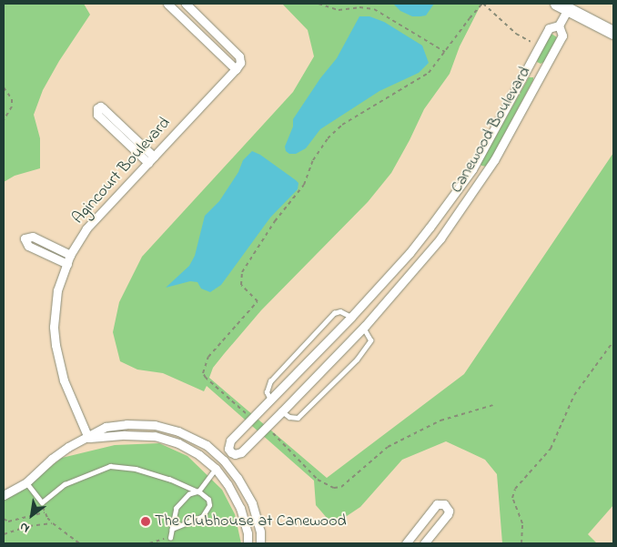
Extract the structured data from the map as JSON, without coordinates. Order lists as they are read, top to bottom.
{
  "streets": {
    "street": ["Canewood Boulevard", "Agincourt Boulevard"]
  },
  "places": ["The Clubhouse at Canewood"],
  "north": "bottom left"
}
